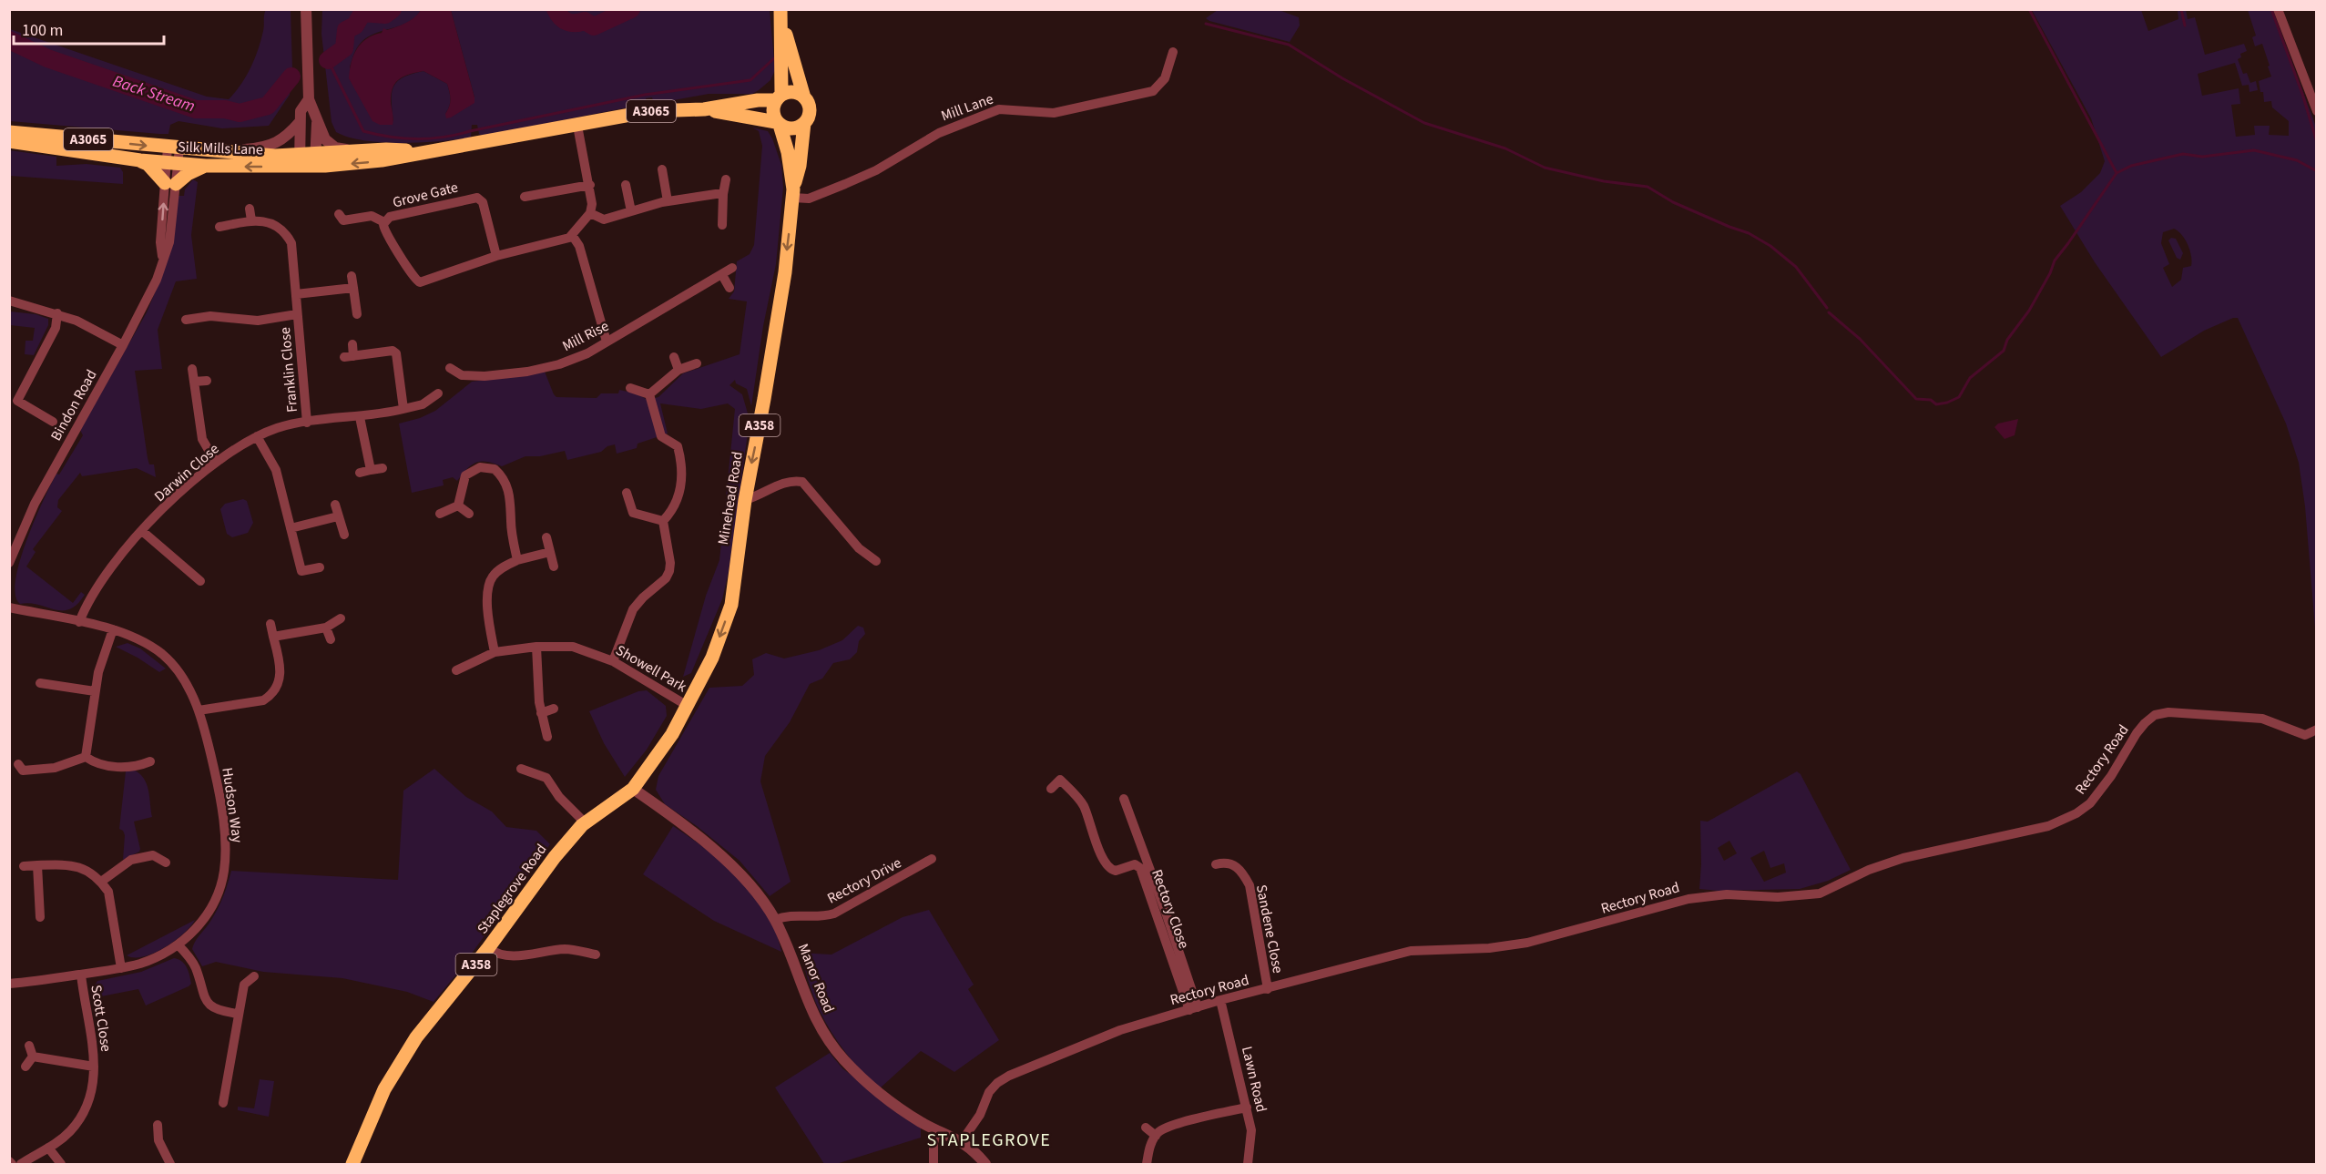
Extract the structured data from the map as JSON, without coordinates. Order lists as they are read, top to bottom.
{
  "streets": {
    "main road": [
      "A3065",
      "Silk Mills Lane",
      "A358",
      "Minehead Road",
      "Staplegrove Road"
    ],
    "street": [
      "Mill Lane",
      "Grove Gate",
      "Mill Rise",
      "Franklin Close",
      "Bindon Road",
      "Darwin Close",
      "Showell Park",
      "Rectory Road",
      "Hudson Way",
      "Rectory Drive",
      "Rectory Close",
      "Sandene Close",
      "Manor Road",
      "Scott Close",
      "Lawn Road"
    ]
  },
  "crossings": [
    ["Mill Lane", "Minehead Road"],
    ["Silk Mills Lane", "Bindon Road"],
    ["Silk Mills Lane", "A358"],
    ["Silk Mills Lane", "Minehead Road"],
    ["Franklin Close", "Darwin Close"],
    ["A358", "Minehead Road"],
    ["Darwin Close", "Hudson Way"],
    ["Minehead Road", "Showell Park"],
    ["Minehead Road", "Staplegrove Road"],
    ["Minehead Road", "Manor Road"],
    ["Rectory Road", "Rectory Close"],
    ["Rectory Road", "Sandene Close"],
    ["Rectory Road", "Manor Road"],
    ["Rectory Road", "Lawn Road"],
    ["Hudson Way", "Scott Close"],
    ["Rectory Drive", "Manor Road"],
    ["Staplegrove Road", "Manor Road"]
  ],
  "one_way": ["Minehead Road"],
  "districts": ["STAPLEGROVE"],
  "water": ["Back Stream"],
  "scale_bar": "100 m"
}
